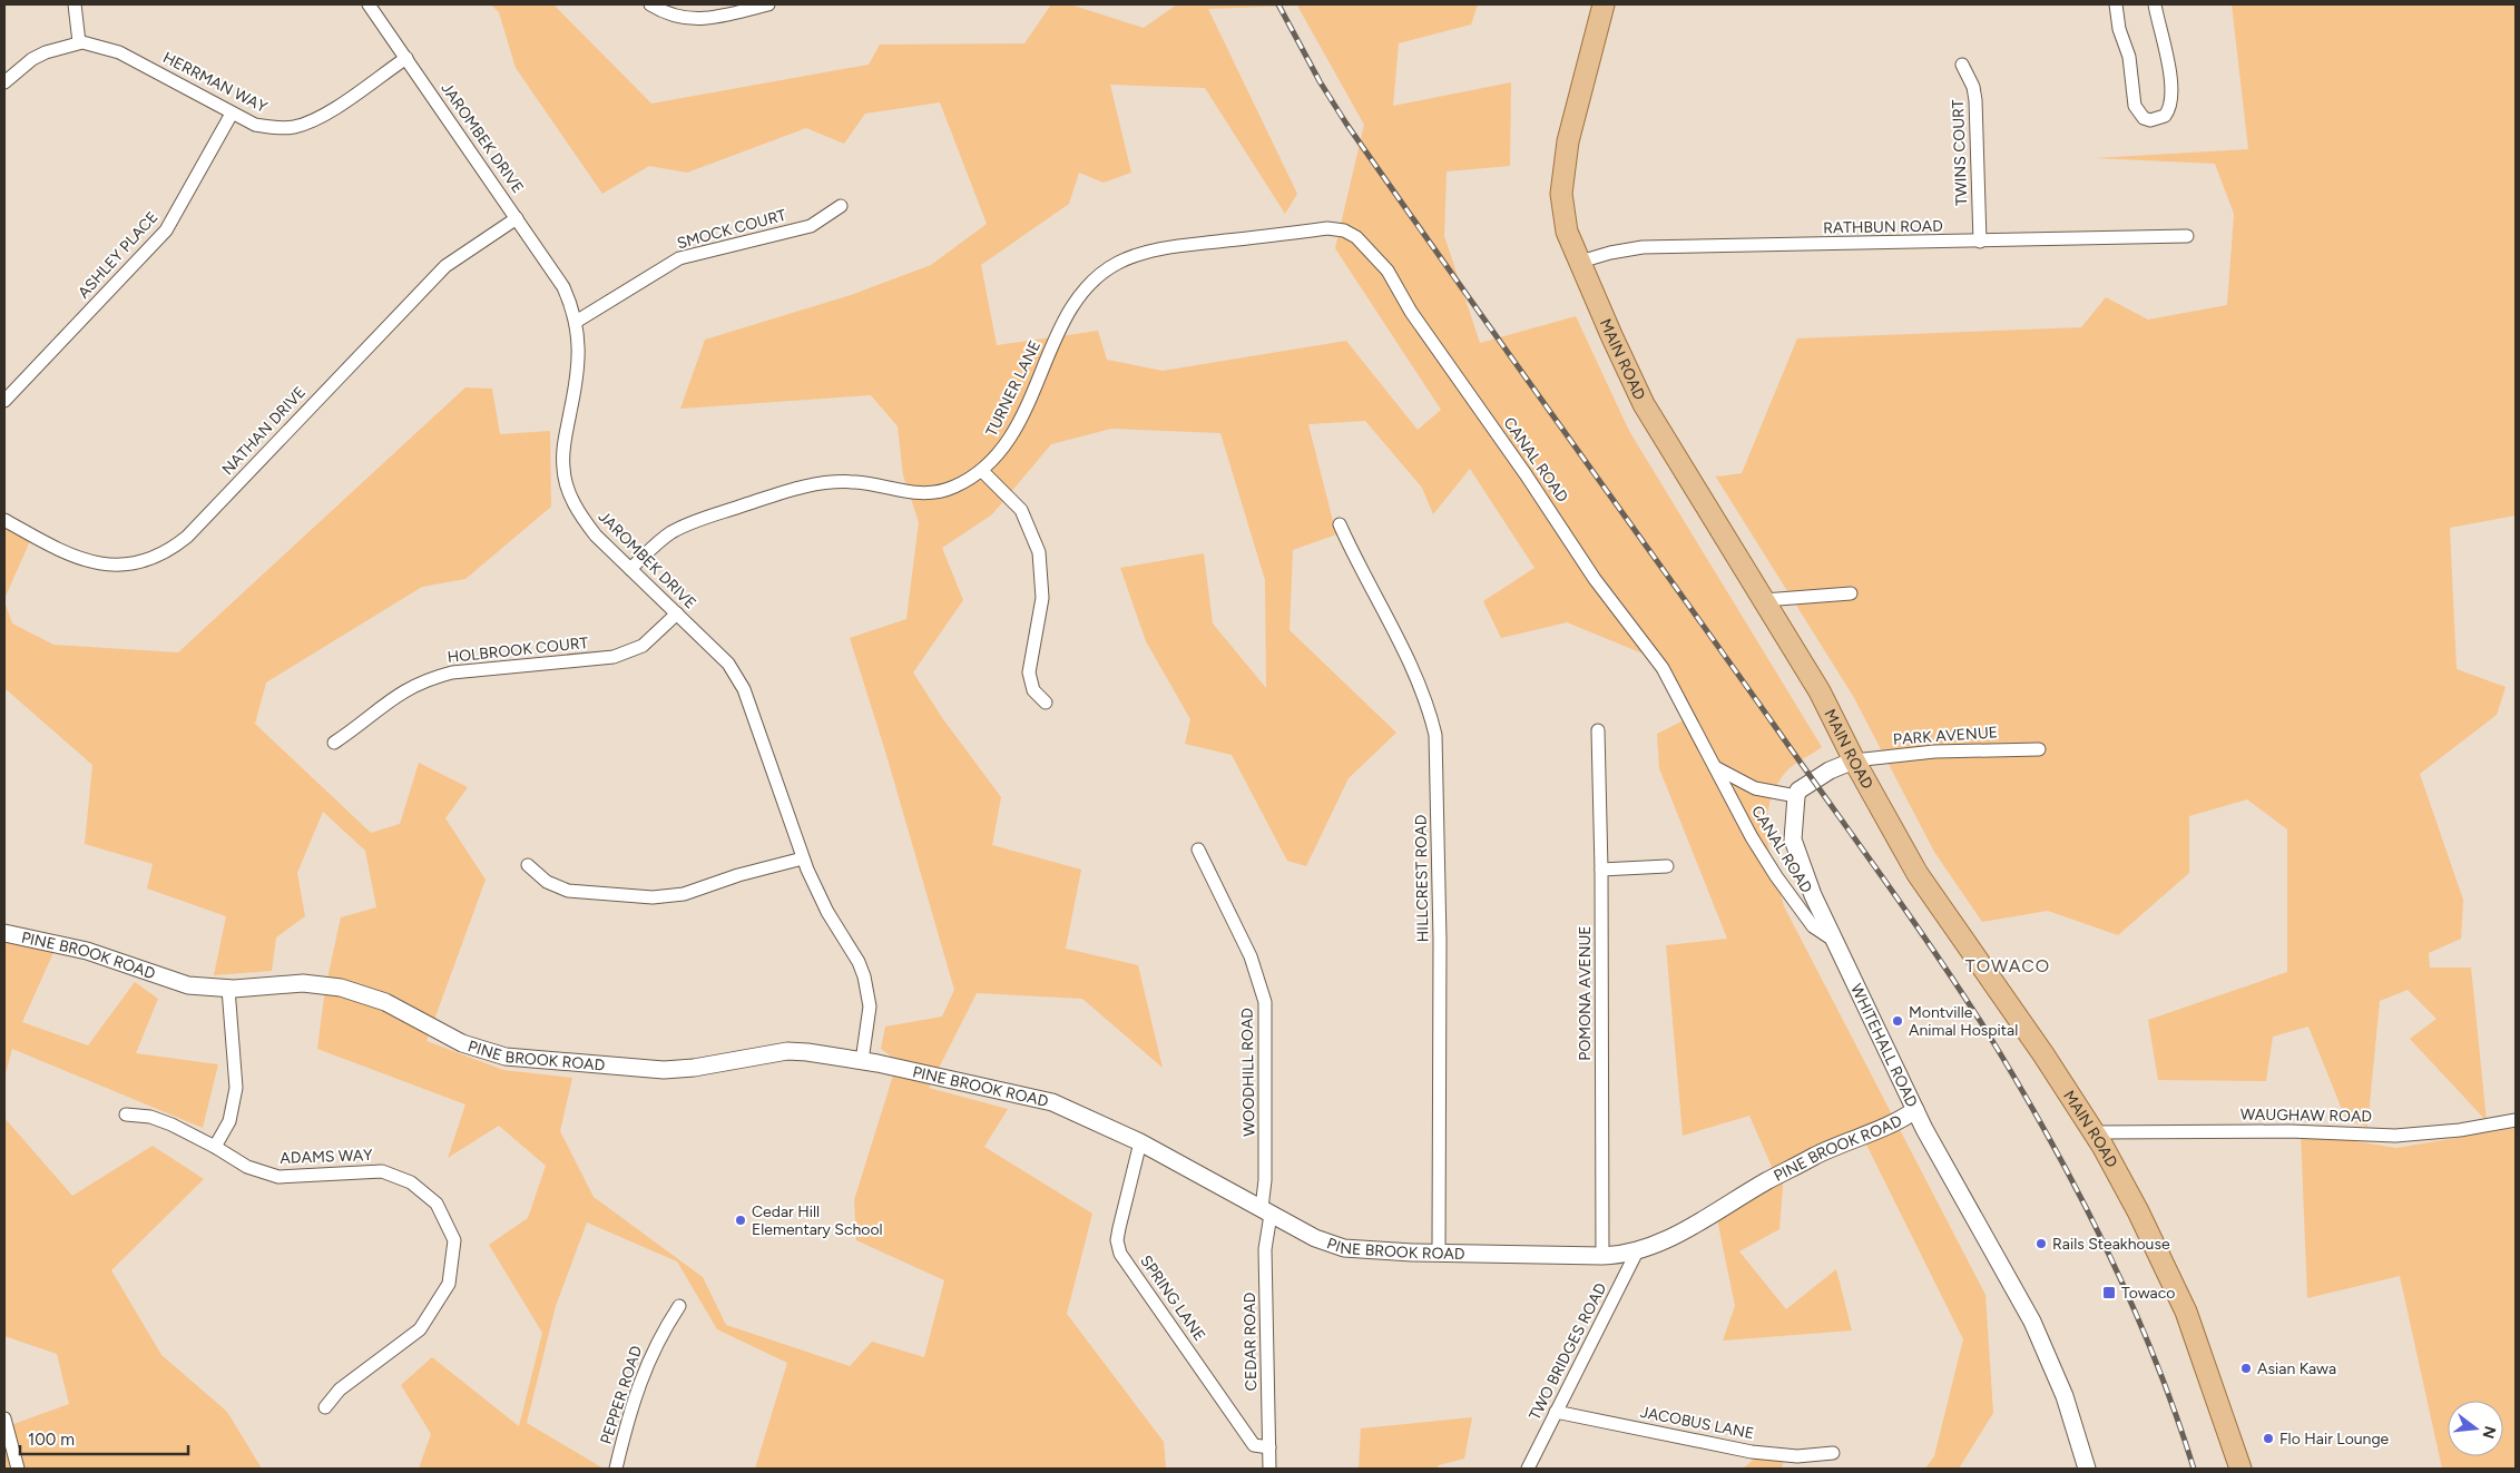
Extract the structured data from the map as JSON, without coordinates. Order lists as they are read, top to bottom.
{
  "streets": {
    "main road": ["MAIN ROAD"],
    "street": [
      "HERRMAN WAY",
      "JAROMBEK DRIVE",
      "TWINS COURT",
      "RATHBUN ROAD",
      "SMOCK COURT",
      "ASHLEY PLACE",
      "TURNER LANE",
      "NATHAN DRIVE",
      "CANAL ROAD",
      "HOLBROOK COURT",
      "PARK AVENUE",
      "HILLCREST ROAD",
      "PINE BROOK ROAD",
      "POMONA AVENUE",
      "WHITEHALL ROAD",
      "WOODHILL ROAD",
      "WAUGHAW ROAD",
      "ADAMS WAY",
      "SPRING LANE",
      "CEDAR ROAD",
      "TWO BRIDGES ROAD",
      "PEPPER ROAD",
      "JACOBUS LANE"
    ]
  },
  "crossings": [
    ["HERRMAN WAY", "JAROMBEK DRIVE"],
    ["HERRMAN WAY", "ASHLEY PLACE"],
    ["JAROMBEK DRIVE", "SMOCK COURT"],
    ["JAROMBEK DRIVE", "TURNER LANE"],
    ["JAROMBEK DRIVE", "NATHAN DRIVE"],
    ["JAROMBEK DRIVE", "HOLBROOK COURT"],
    ["JAROMBEK DRIVE", "PINE BROOK ROAD"],
    ["TWINS COURT", "RATHBUN ROAD"],
    ["RATHBUN ROAD", "MAIN ROAD"],
    ["MAIN ROAD", "PARK AVENUE"],
    ["MAIN ROAD", "WAUGHAW ROAD"],
    ["TURNER LANE", "CANAL ROAD"],
    ["CANAL ROAD", "WHITEHALL ROAD"],
    ["HILLCREST ROAD", "PINE BROOK ROAD"],
    ["PINE BROOK ROAD", "POMONA AVENUE"],
    ["PINE BROOK ROAD", "WHITEHALL ROAD"],
    ["PINE BROOK ROAD", "WOODHILL ROAD"],
    ["PINE BROOK ROAD", "SPRING LANE"],
    ["PINE BROOK ROAD", "CEDAR ROAD"],
    ["PINE BROOK ROAD", "TWO BRIDGES ROAD"],
    ["WOODHILL ROAD", "CEDAR ROAD"],
    ["SPRING LANE", "CEDAR ROAD"],
    ["TWO BRIDGES ROAD", "JACOBUS LANE"]
  ],
  "districts": ["TOWACO"],
  "places": {
    "other": [
      "Montville Animal Hospital",
      "Cedar Hill Elementary School",
      "Rails Steakhouse",
      "Asian Kawa",
      "Flo Hair Lounge"
    ],
    "transit": ["Towaco"]
  },
  "scale_bar": "100 m",
  "north": "right"
}
